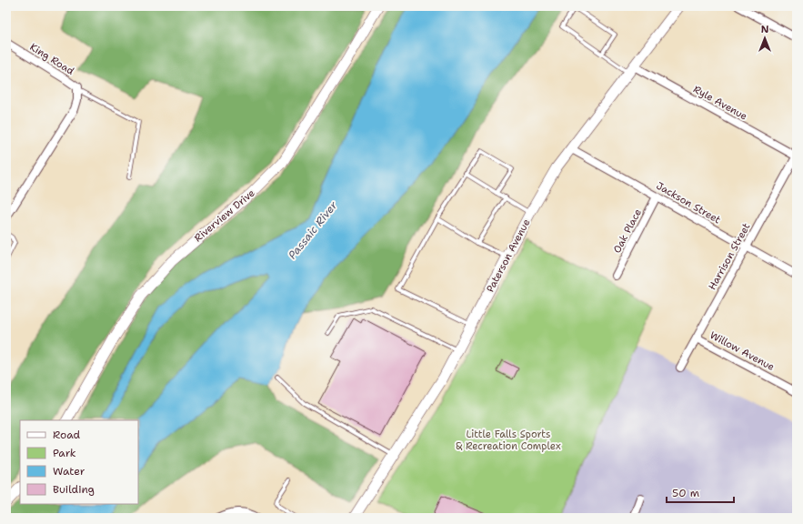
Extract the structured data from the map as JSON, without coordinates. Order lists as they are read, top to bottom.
{
  "streets": {
    "main road": ["Riverview Drive", "Paterson Avenue"],
    "street": [
      "King Road",
      "Ryle Avenue",
      "Jackson Street",
      "Oak Place",
      "Harrison Street",
      "Willow Avenue"
    ]
  },
  "crossings": [
    ["Ryle Avenue", "Paterson Avenue"],
    ["Ryle Avenue", "Harrison Street"],
    ["Jackson Street", "Oak Place"],
    ["Jackson Street", "Paterson Avenue"],
    ["Jackson Street", "Harrison Street"],
    ["Harrison Street", "Willow Avenue"]
  ],
  "water": ["Passaic River"],
  "parks": ["Little Falls Sports & Recreation Complex"],
  "legend": [
    "Road",
    "Park",
    "Water",
    "Building"
  ],
  "scale_bar": "50 m",
  "north": "top"
}
